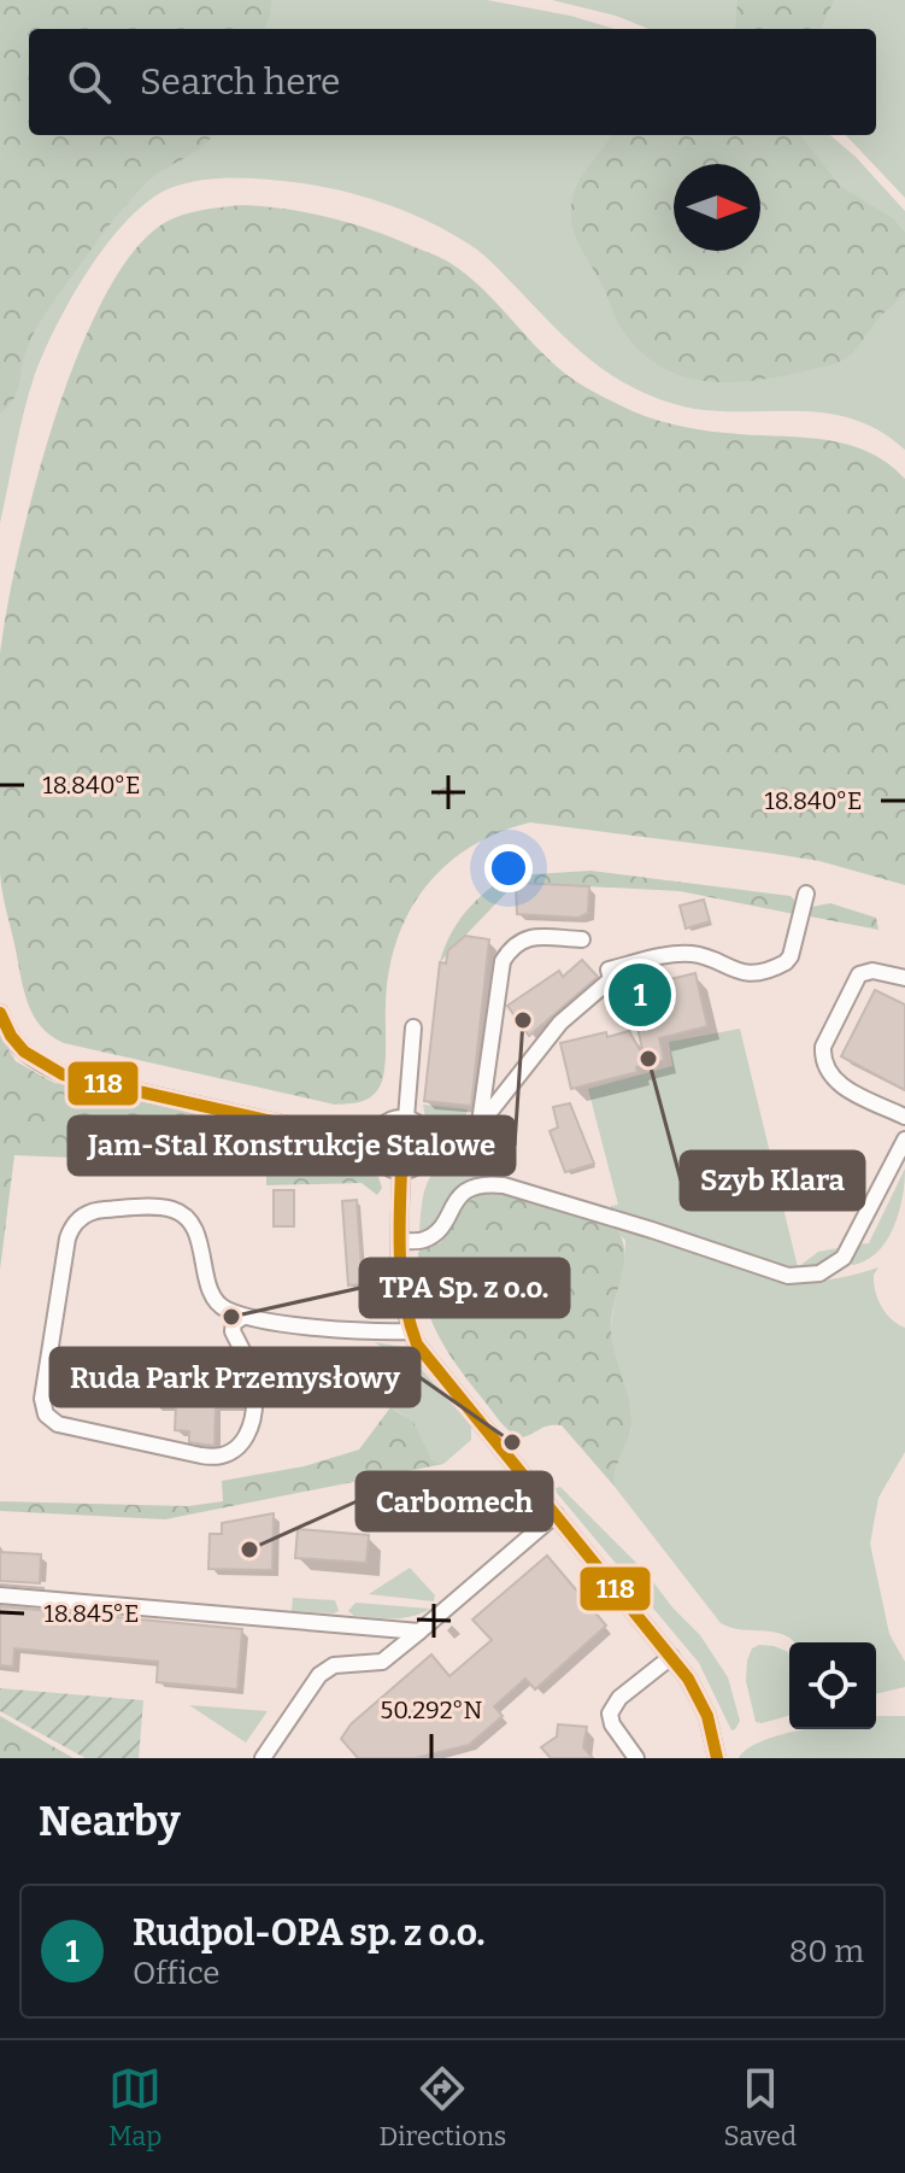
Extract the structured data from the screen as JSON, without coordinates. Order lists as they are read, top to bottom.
{
  "places": [
    "Jam-Stal Konstrukcje Stalowe",
    "Szyb Klara",
    "TPA Sp. z o.o.",
    "Ruda Park Przemysłowy",
    "Carbomech"
  ],
  "lines": ["transit line 118"],
  "north": "right",
  "page": {
    "search": "Search here",
    "pins": "1",
    "heading": "Nearby",
    "list": [
      {
        "mark": "1",
        "name": "Rudpol-OPA sp. z o.o.",
        "note": "Office",
        "value": "80 m"
      }
    ],
    "nav": ["Map", "Directions", "Saved"]
  },
  "coordinates": ["18.840°E", "18.845°E", "50.292°N"]
}
